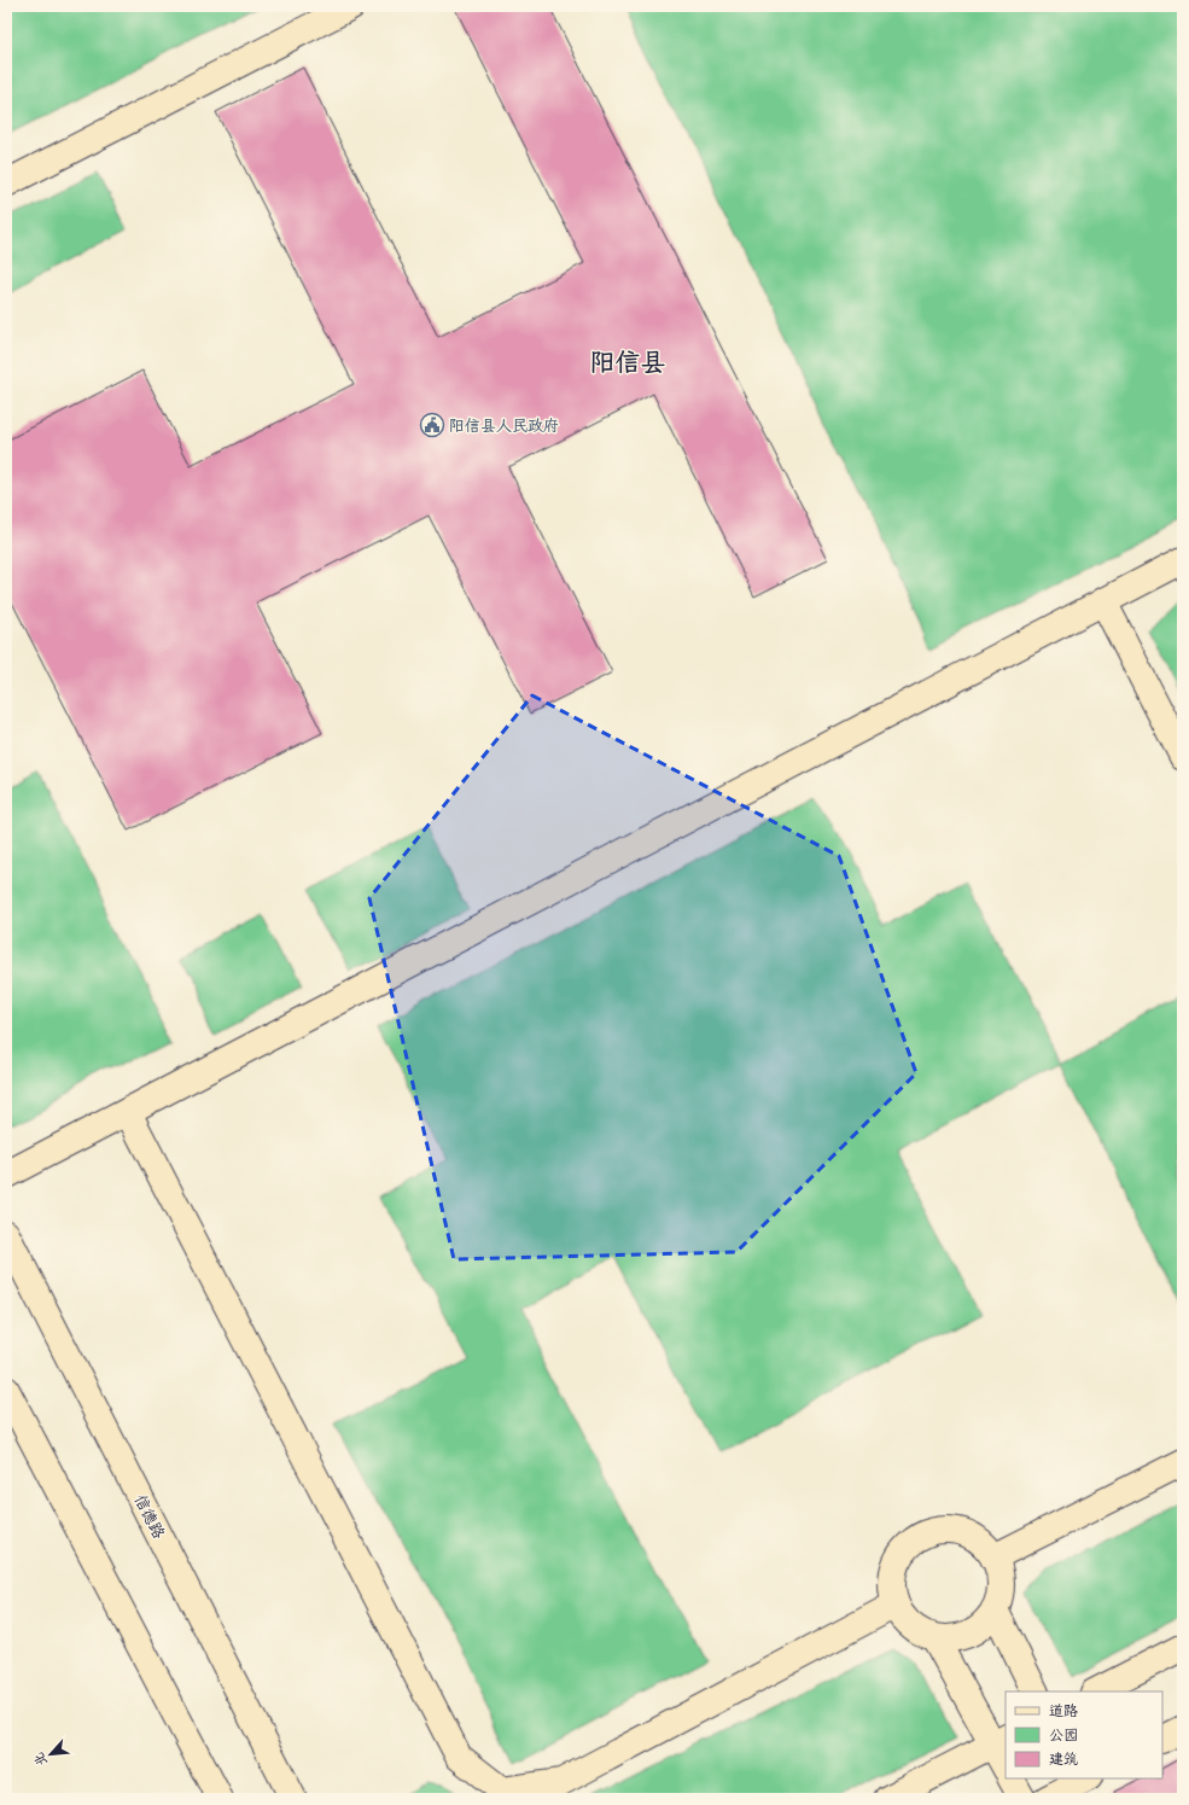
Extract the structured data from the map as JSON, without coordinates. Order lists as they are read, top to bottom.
{
  "streets": {
    "street": ["信德路"]
  },
  "districts": ["阳信县"],
  "places": {
    "public building": ["阳信县人民政府"]
  },
  "legend": ["道路", "公园", "建筑"],
  "north": "bottom left"
}
